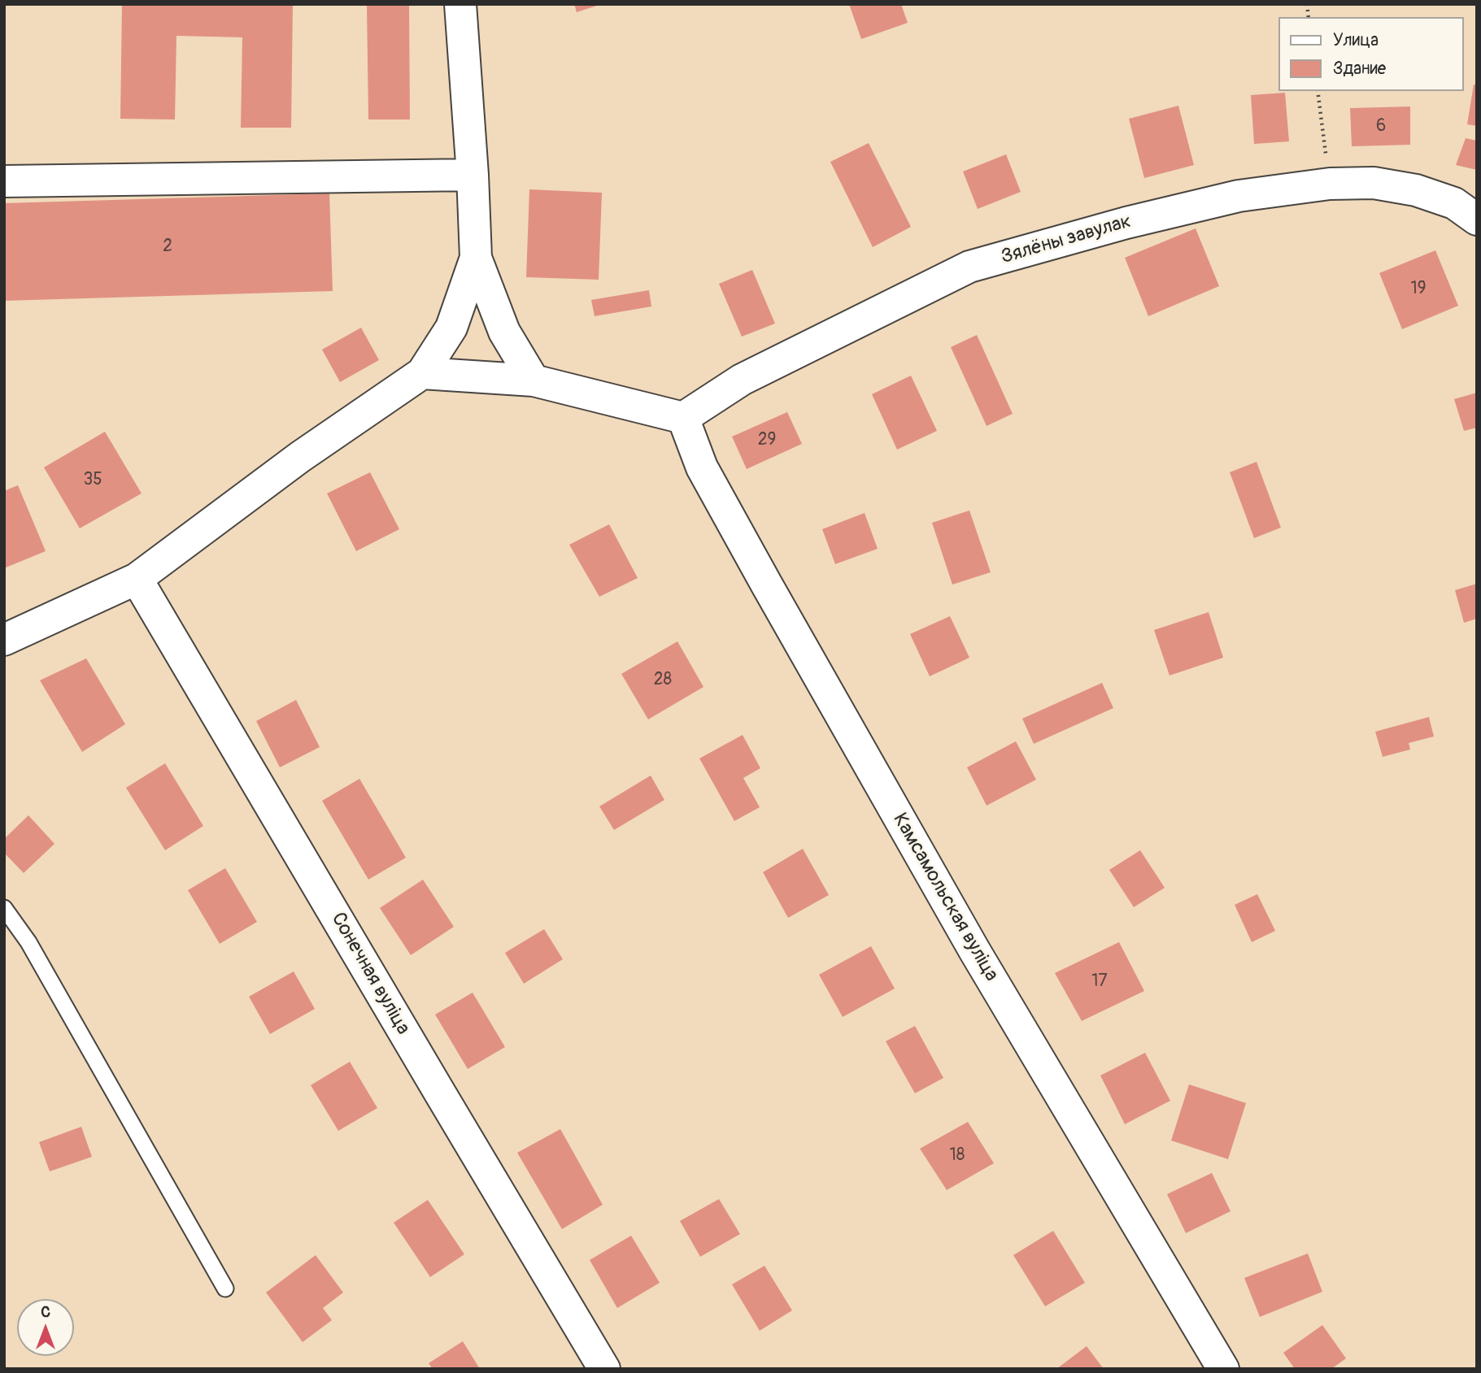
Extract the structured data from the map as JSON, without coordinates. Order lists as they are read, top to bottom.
{
  "streets": {
    "street": ["Зялёны завулак", "Камсамольская вуліца", "Сонечная вуліца"]
  },
  "crossings": [
    ["Зялёны завулак", "Камсамольская вуліца"]
  ],
  "house_numbers": [
    "6",
    "2",
    "19",
    "29",
    "35",
    "28",
    "17",
    "18"
  ],
  "legend": ["Улица", "Здание"],
  "north": "top"
}
